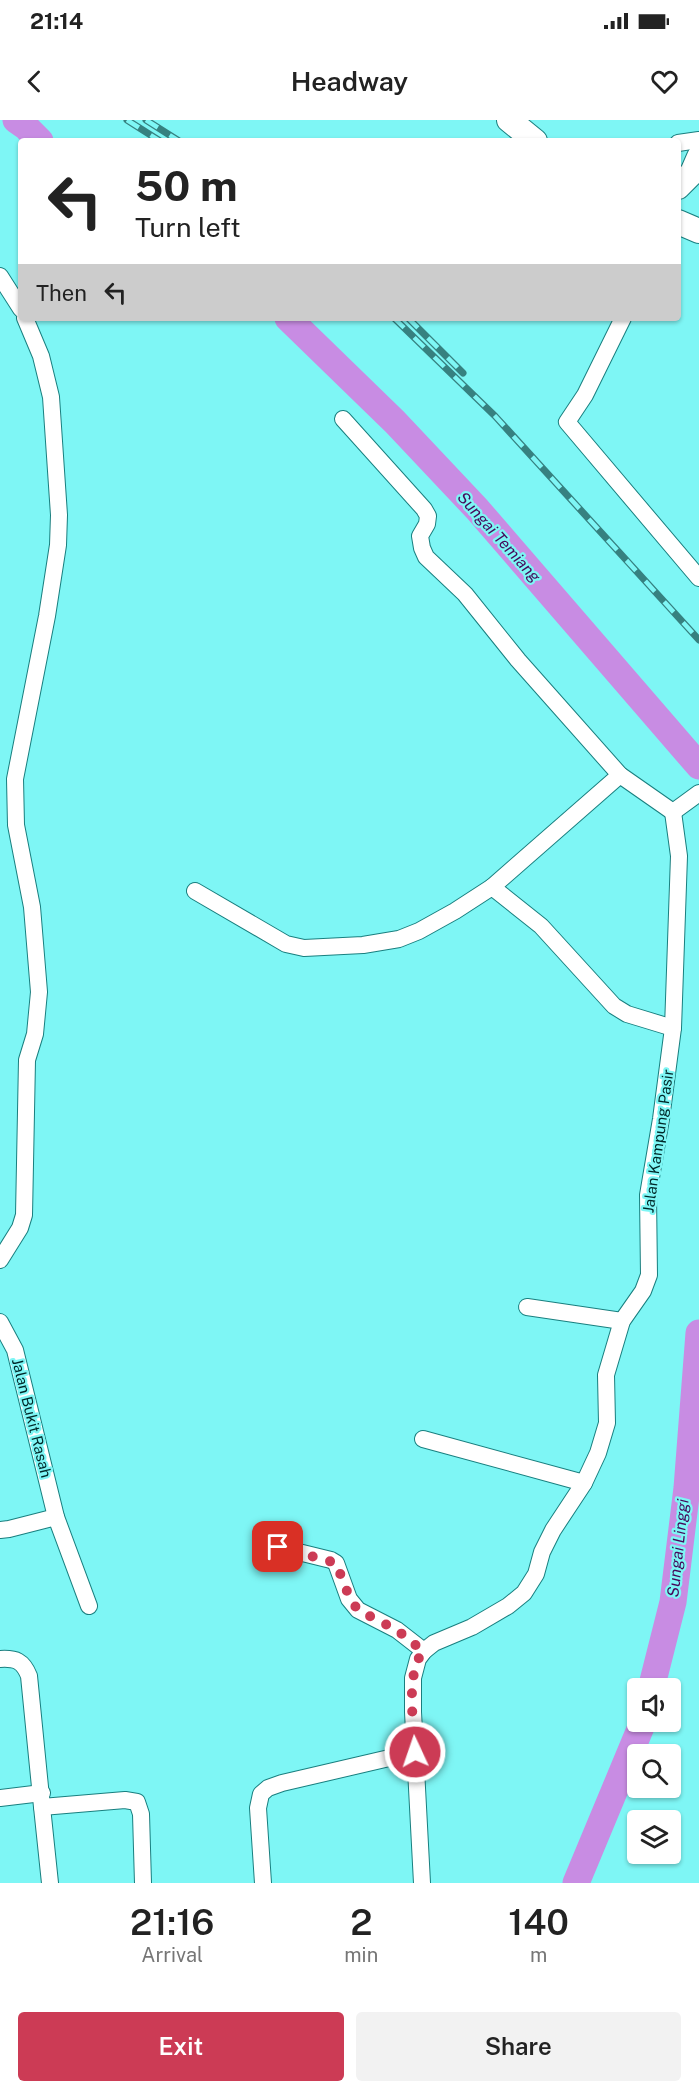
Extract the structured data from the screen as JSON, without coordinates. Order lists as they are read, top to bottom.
{
  "streets": {
    "street": ["Jalan Kampung Pasir", "Jalan Bukit Rasah"]
  },
  "water": ["Sungai Temiang", "Sungai Linggi"],
  "page": {
    "status": "21:14",
    "header": "Headway",
    "turn": ["50 m", "Turn left"],
    "then": "Then",
    "eta": [
      "21:16",
      "Arrival",
      "2",
      "min",
      "140",
      "m"
    ],
    "buttons": ["Exit", "Share"]
  }
}
